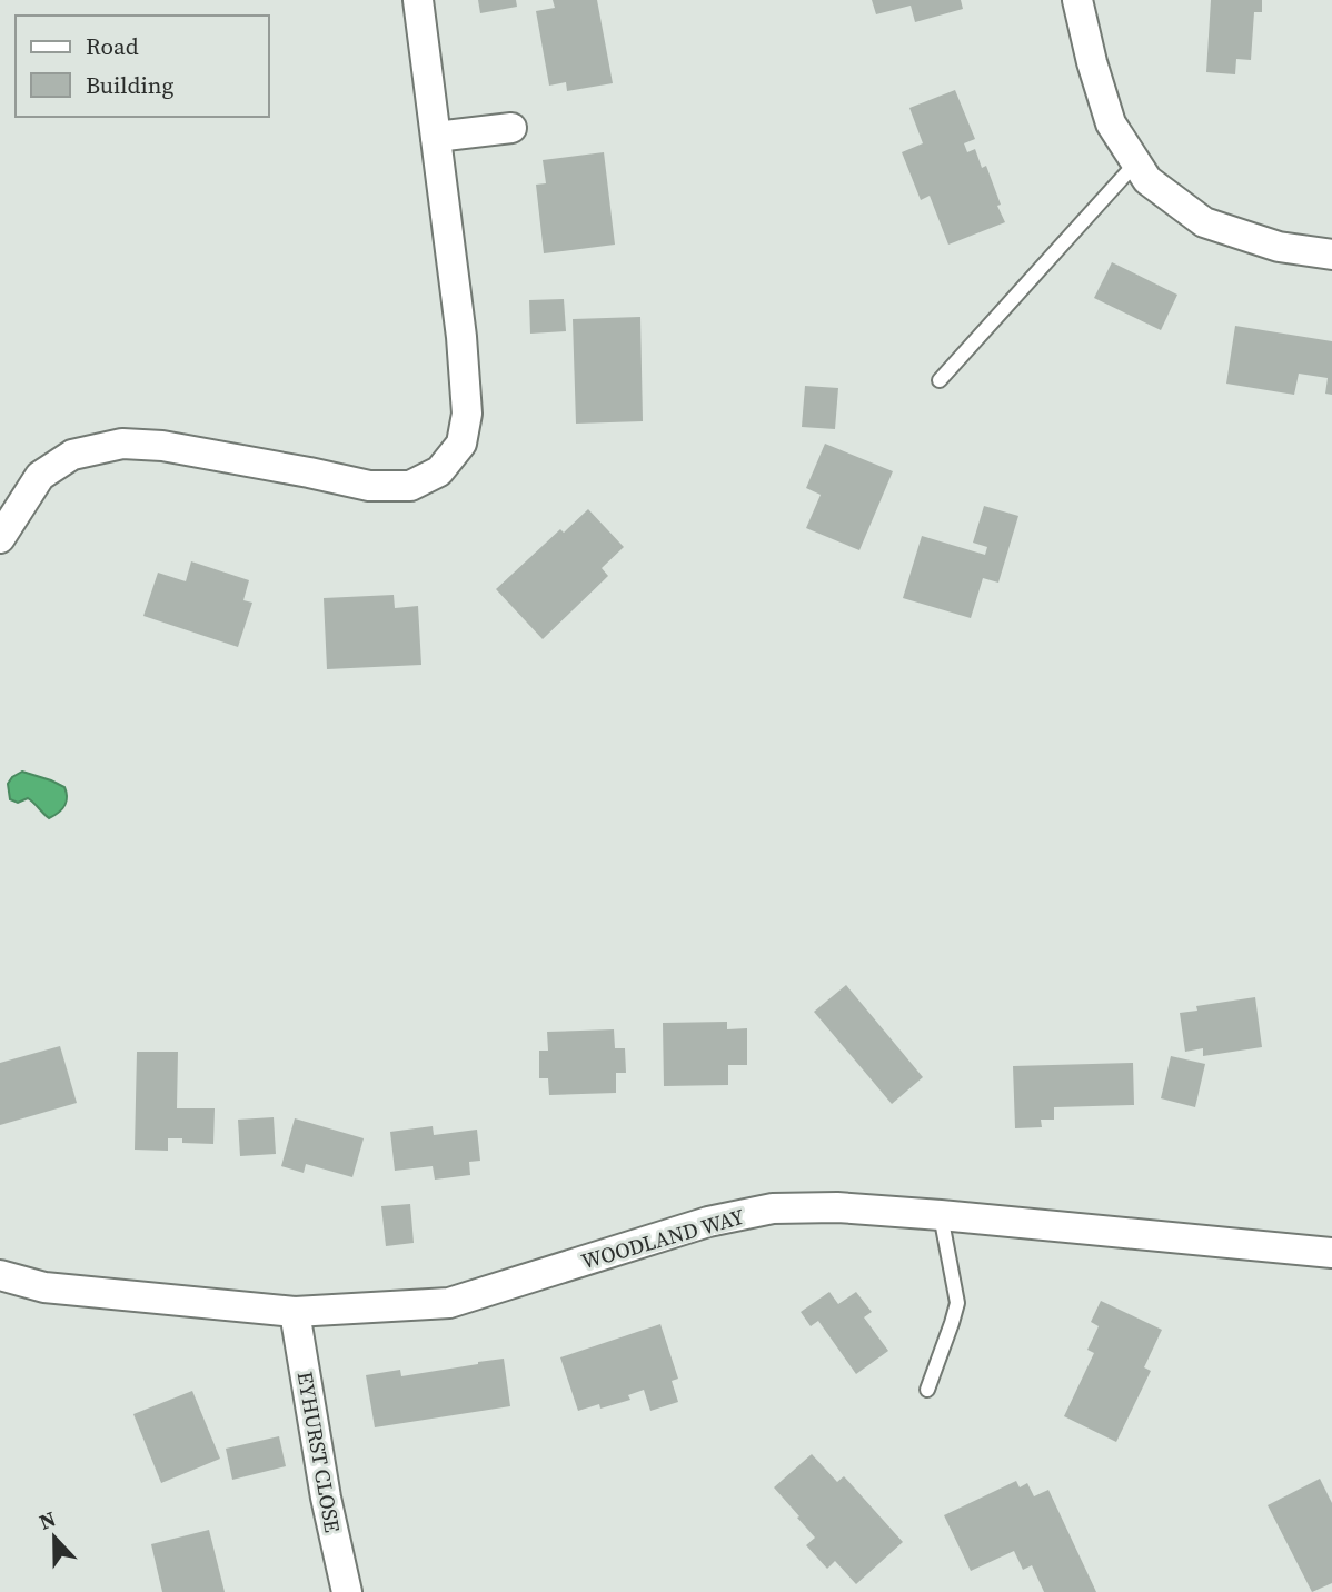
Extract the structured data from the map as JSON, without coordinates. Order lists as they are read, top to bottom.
{
  "streets": {
    "street": ["WOODLAND WAY", "EYHURST CLOSE"]
  },
  "crossings": [
    ["WOODLAND WAY", "EYHURST CLOSE"]
  ],
  "legend": ["Road", "Building"],
  "north": "top"
}
